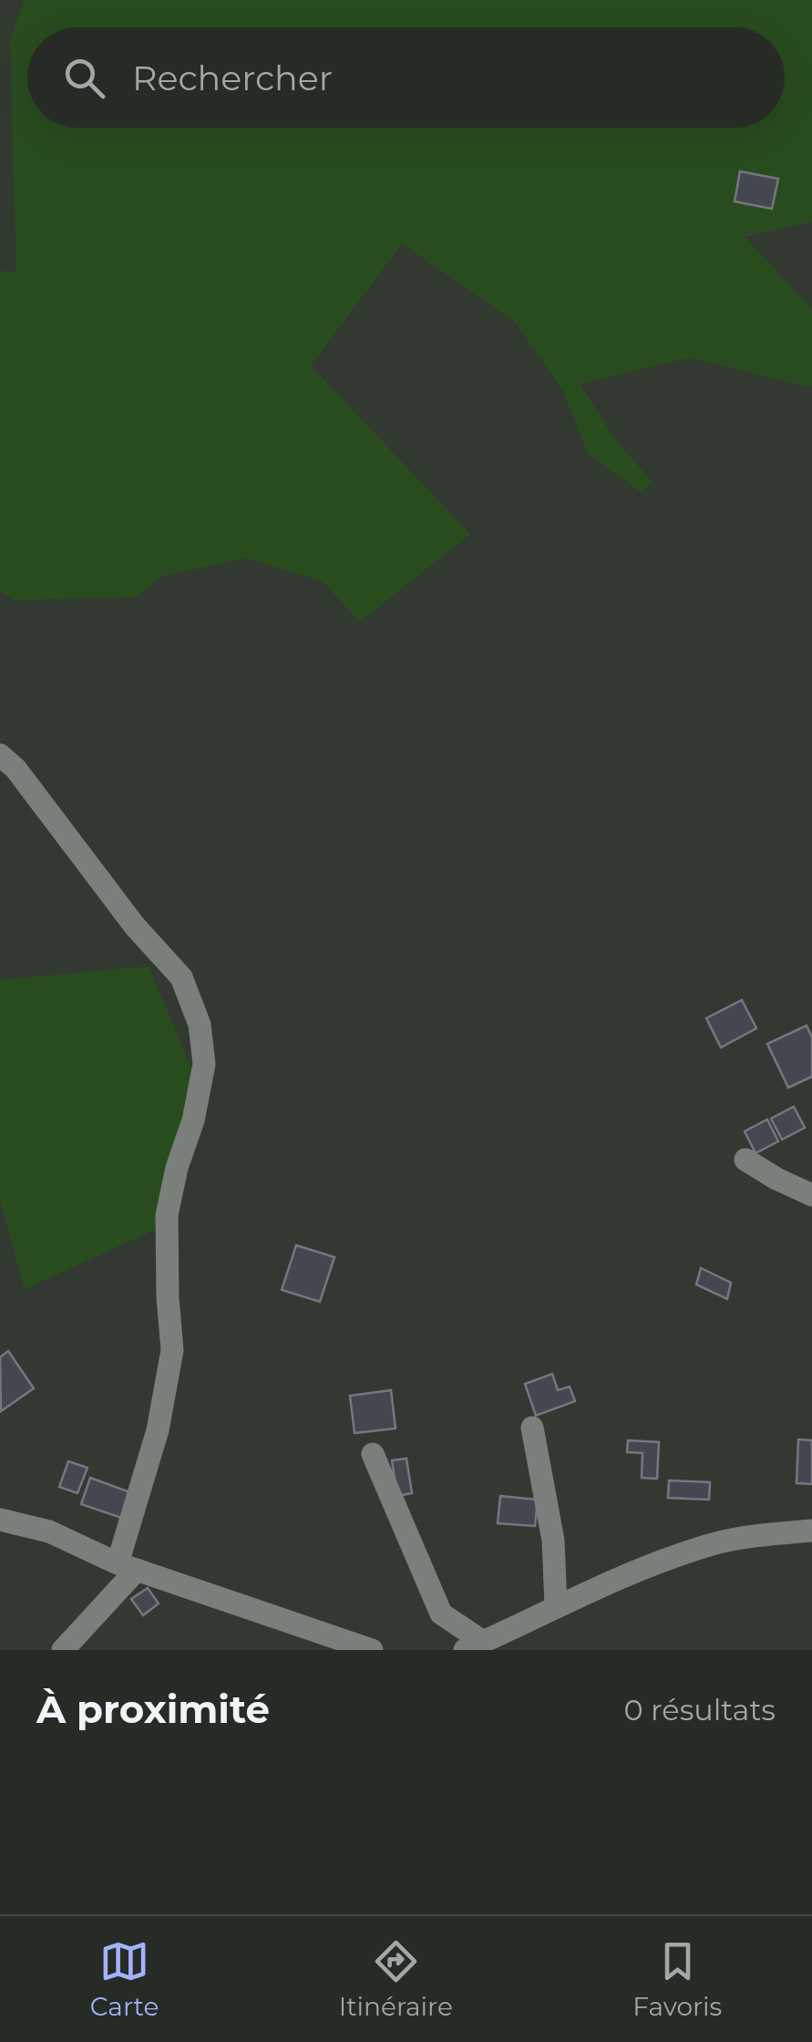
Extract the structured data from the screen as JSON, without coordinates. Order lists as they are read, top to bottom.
{
  "page": {
    "search": "Rechercher",
    "heading": ["À proximité", "0 résultats"],
    "nav": ["Carte", "Itinéraire", "Favoris"]
  }
}
